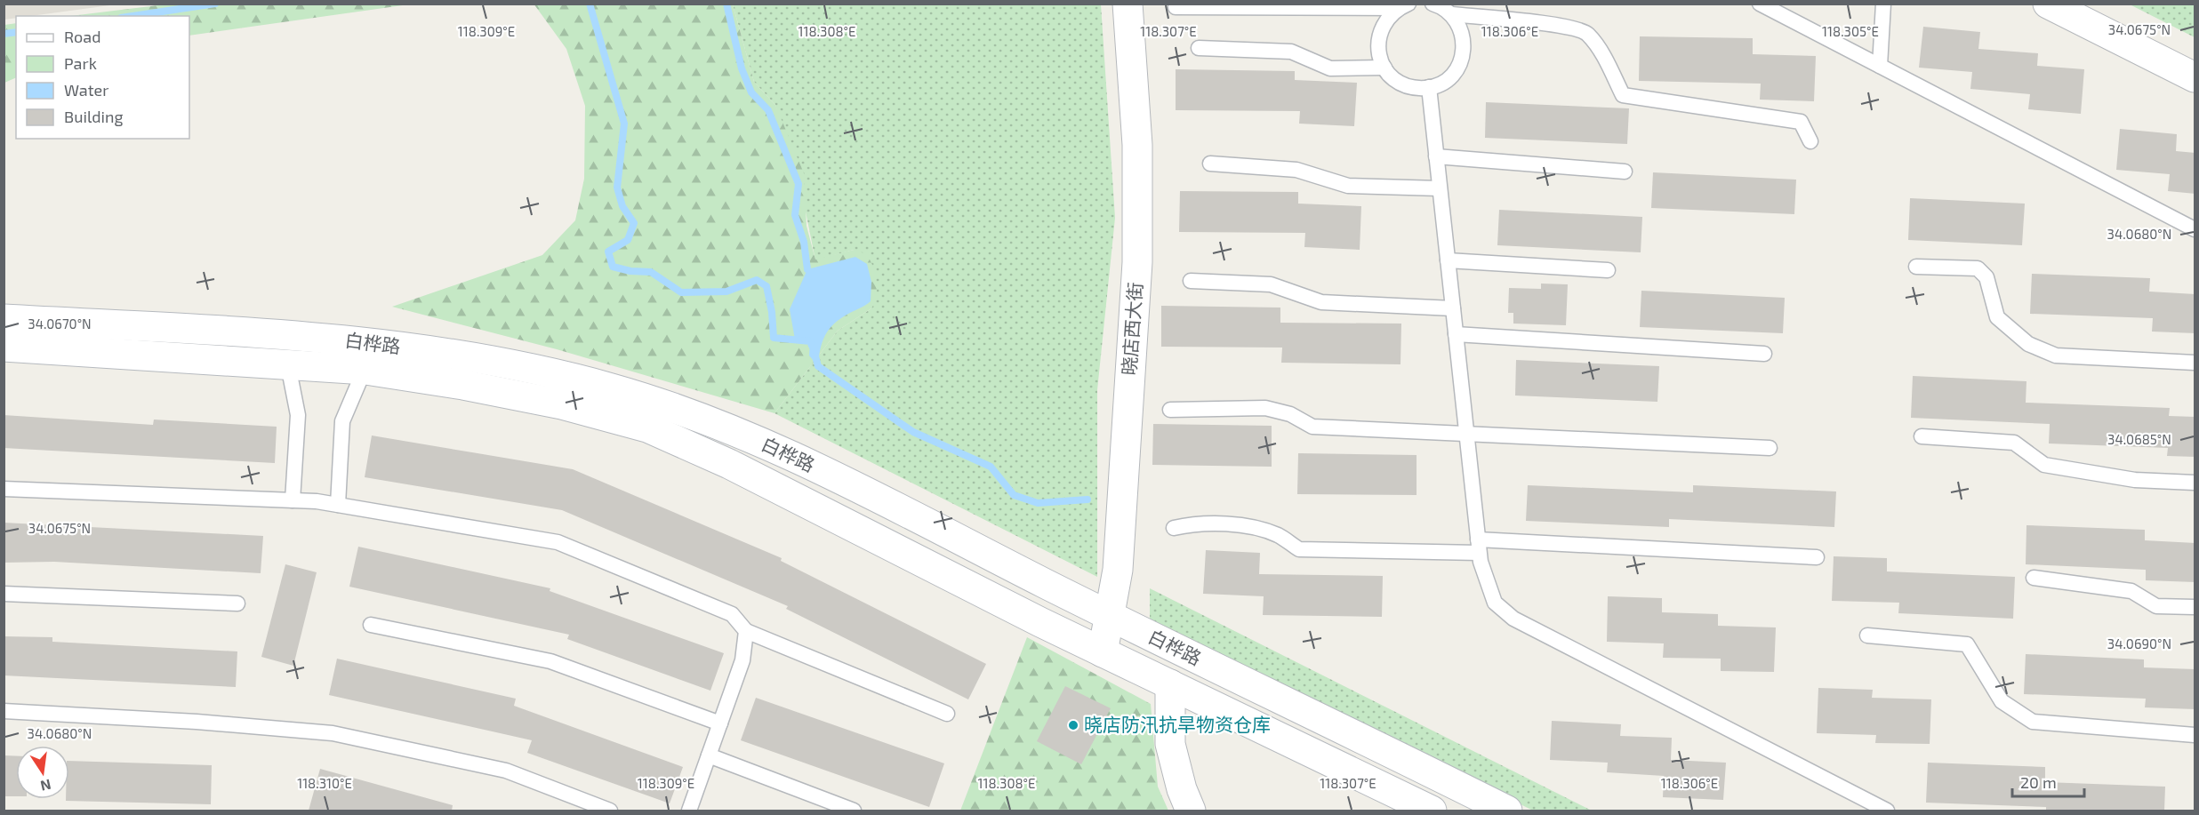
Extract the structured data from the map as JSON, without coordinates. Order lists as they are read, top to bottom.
{
  "streets": {
    "street": ["晓店西大街", "白桦路"]
  },
  "crossings": [
    ["晓店西大街", "白桦路"]
  ],
  "places": ["晓店防汛抗旱物资仓库"],
  "legend": [
    "Road",
    "Park",
    "Water",
    "Building"
  ],
  "scale_bar": "20 m",
  "north": "bottom",
  "coordinates": [
    "34.0675°N",
    "118.309°E",
    "118.308°E",
    "118.307°E",
    "118.306°E",
    "118.305°E",
    "34.0680°N",
    "34.0670°N",
    "34.0685°N",
    "34.0690°N",
    "118.310°E"
  ]
}
